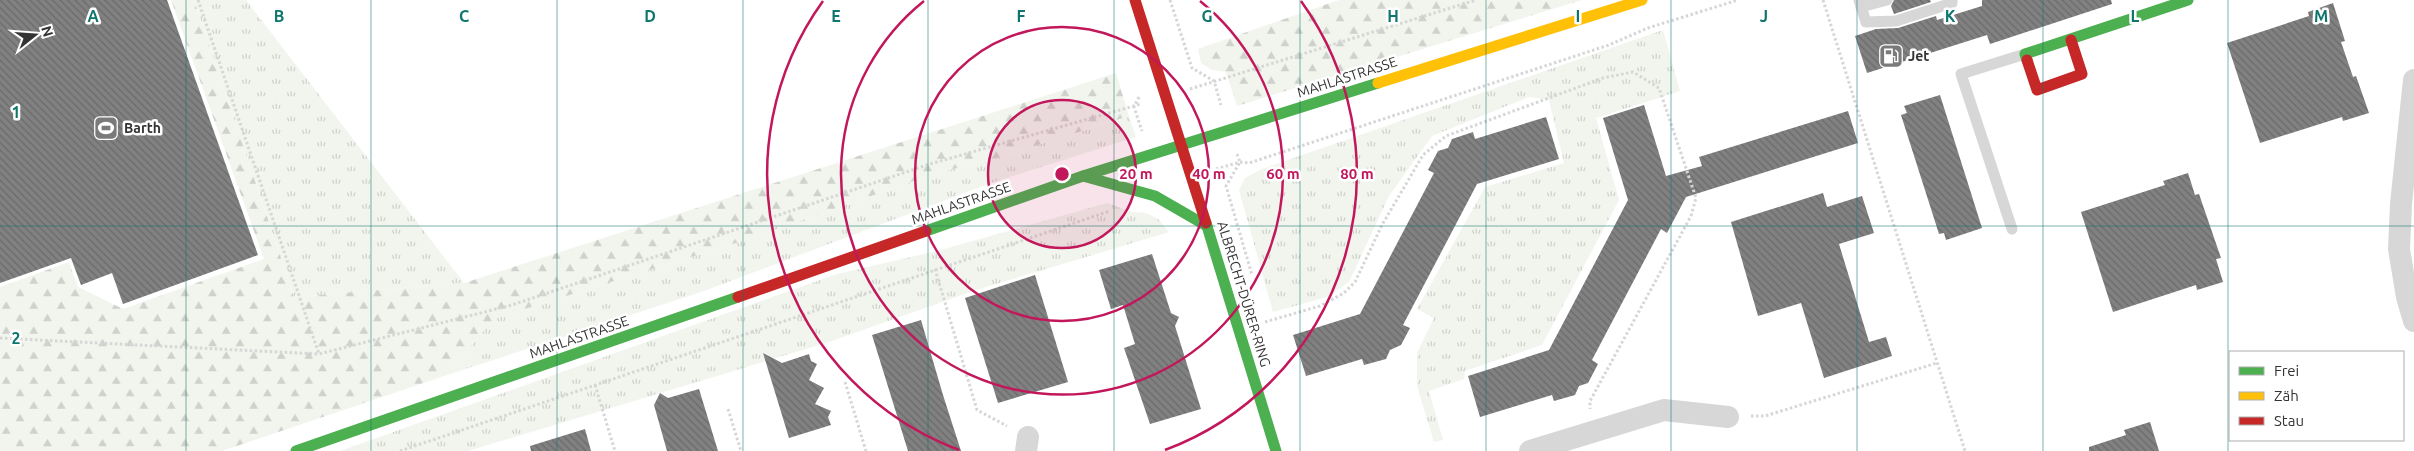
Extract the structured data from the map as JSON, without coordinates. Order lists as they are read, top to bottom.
{
  "streets": {
    "street": ["MAHLASTRASSE", "ALBRECHT-DÜRER-RING"]
  },
  "crossings": [
    ["MAHLASTRASSE", "ALBRECHT-DÜRER-RING"]
  ],
  "places": {
    "fuel station": ["Jet"],
    "sports": ["Barth"]
  },
  "legend": ["Frei", "Zäh", "Stau"],
  "north": "right",
  "grid": {
    "columns": [
      "A",
      "B",
      "C",
      "D",
      "E",
      "F",
      "G",
      "H",
      "I",
      "J",
      "K",
      "L",
      "M"
    ],
    "rows": ["1", "2"]
  },
  "rings": [
    "20 m",
    "40 m",
    "60 m",
    "80 m"
  ]
}
